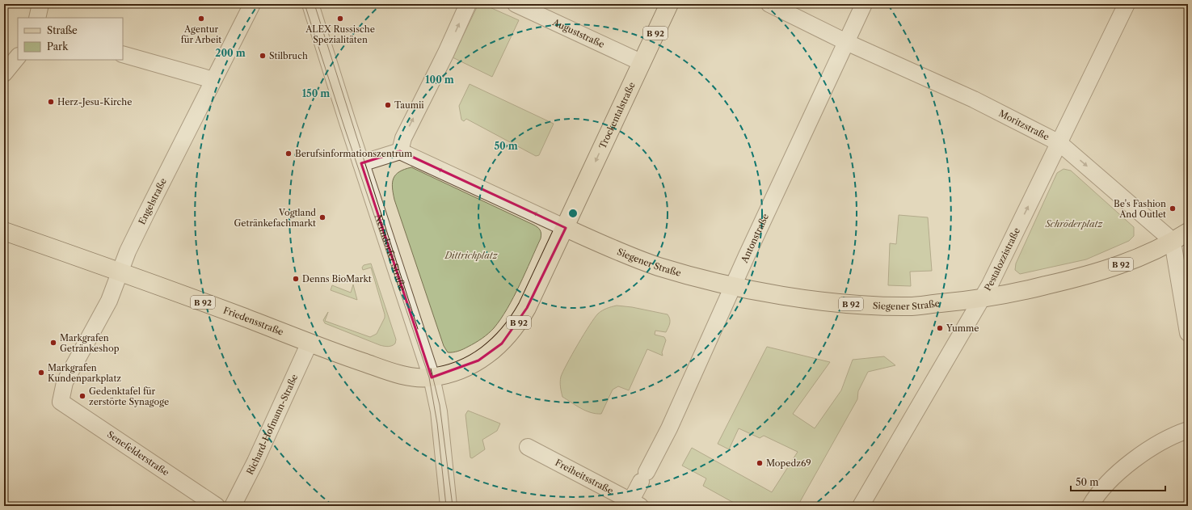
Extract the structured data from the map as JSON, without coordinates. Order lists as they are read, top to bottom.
{
  "streets": {
    "main road": [
      "B 92",
      "Trockentalstraße",
      "Siegener Straße",
      "Friedensstraße"
    ],
    "street": [
      "Auguststraße",
      "Moritzstraße",
      "Engelstraße",
      "Antonstraße",
      "Neundorfer Straße",
      "Pestalozzistraße",
      "Richard-Hofmann-Straße",
      "Senefelderstraße",
      "Freiheitsstraße"
    ]
  },
  "crossings": [
    ["Auguststraße", "Trockentalstraße"],
    ["B 92", "Trockentalstraße"],
    ["B 92", "Neundorfer Straße"],
    ["B 92", "Siegener Straße"],
    ["B 92", "Friedensstraße"],
    ["Trockentalstraße", "Siegener Straße"],
    ["Moritzstraße", "Antonstraße"],
    ["Moritzstraße", "Pestalozzistraße"],
    ["Moritzstraße", "Siegener Straße"],
    ["Engelstraße", "Friedensstraße"],
    ["Engelstraße", "Senefelderstraße"],
    ["Antonstraße", "Siegener Straße"],
    ["Antonstraße", "Freiheitsstraße"],
    ["Neundorfer Straße", "Friedensstraße"],
    ["Pestalozzistraße", "Siegener Straße"],
    ["Friedensstraße", "Richard-Hofmann-Straße"]
  ],
  "one_way": ["Trockentalstraße"],
  "parks": ["Schröderplatz", "Dittrichplatz"],
  "places": [
    "Agentur für Arbeit",
    "ALEX Russische Spezialitäten",
    "Stilbruch",
    "Herz-Jesu-Kirche",
    "Taumii",
    "Berufsinformationszentrum",
    "Be's Fashion And Outlet",
    "Vogtland Getränkefachmarkt",
    "Denns BioMarkt",
    "Yumme",
    "Markgrafen Getränkeshop",
    "Markgrafen Kundenparkplatz",
    "Gedenktafel für zerstörte Synagoge",
    "Mopedz69"
  ],
  "legend": ["Straße", "Park"],
  "scale_bar": "50 m",
  "rings": [
    "200 m",
    "100 m",
    "150 m",
    "50 m"
  ]
}
